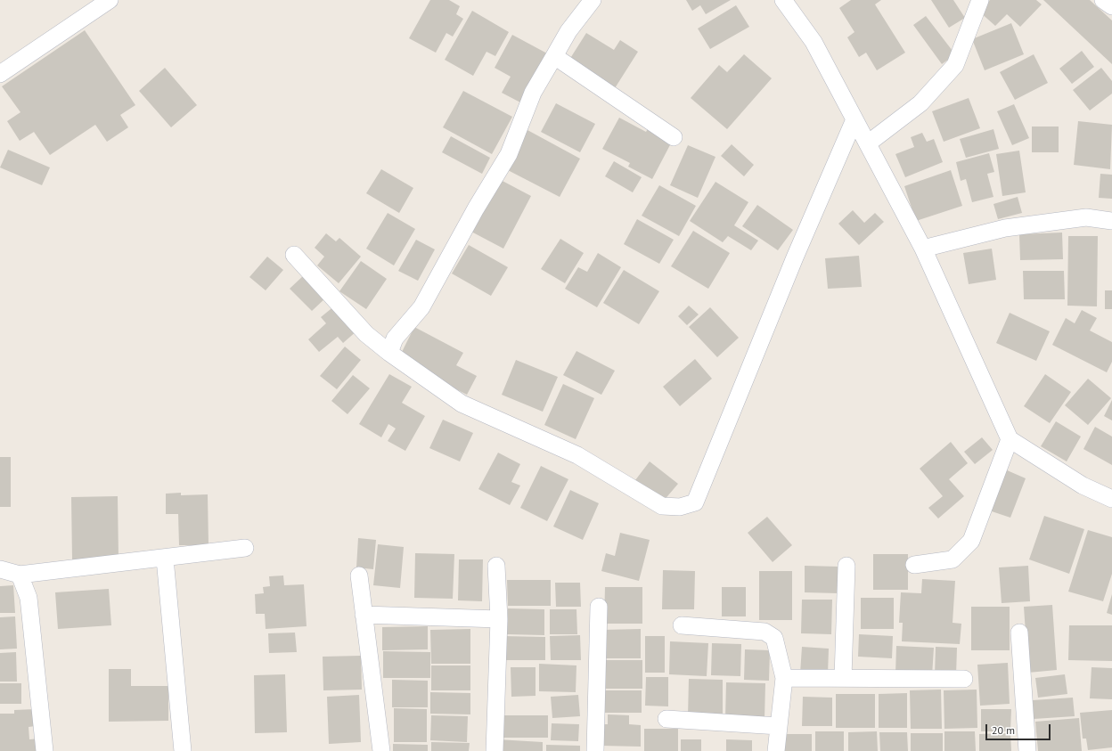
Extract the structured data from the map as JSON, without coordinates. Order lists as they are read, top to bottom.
{
  "scale_bar": "20 m"
}
